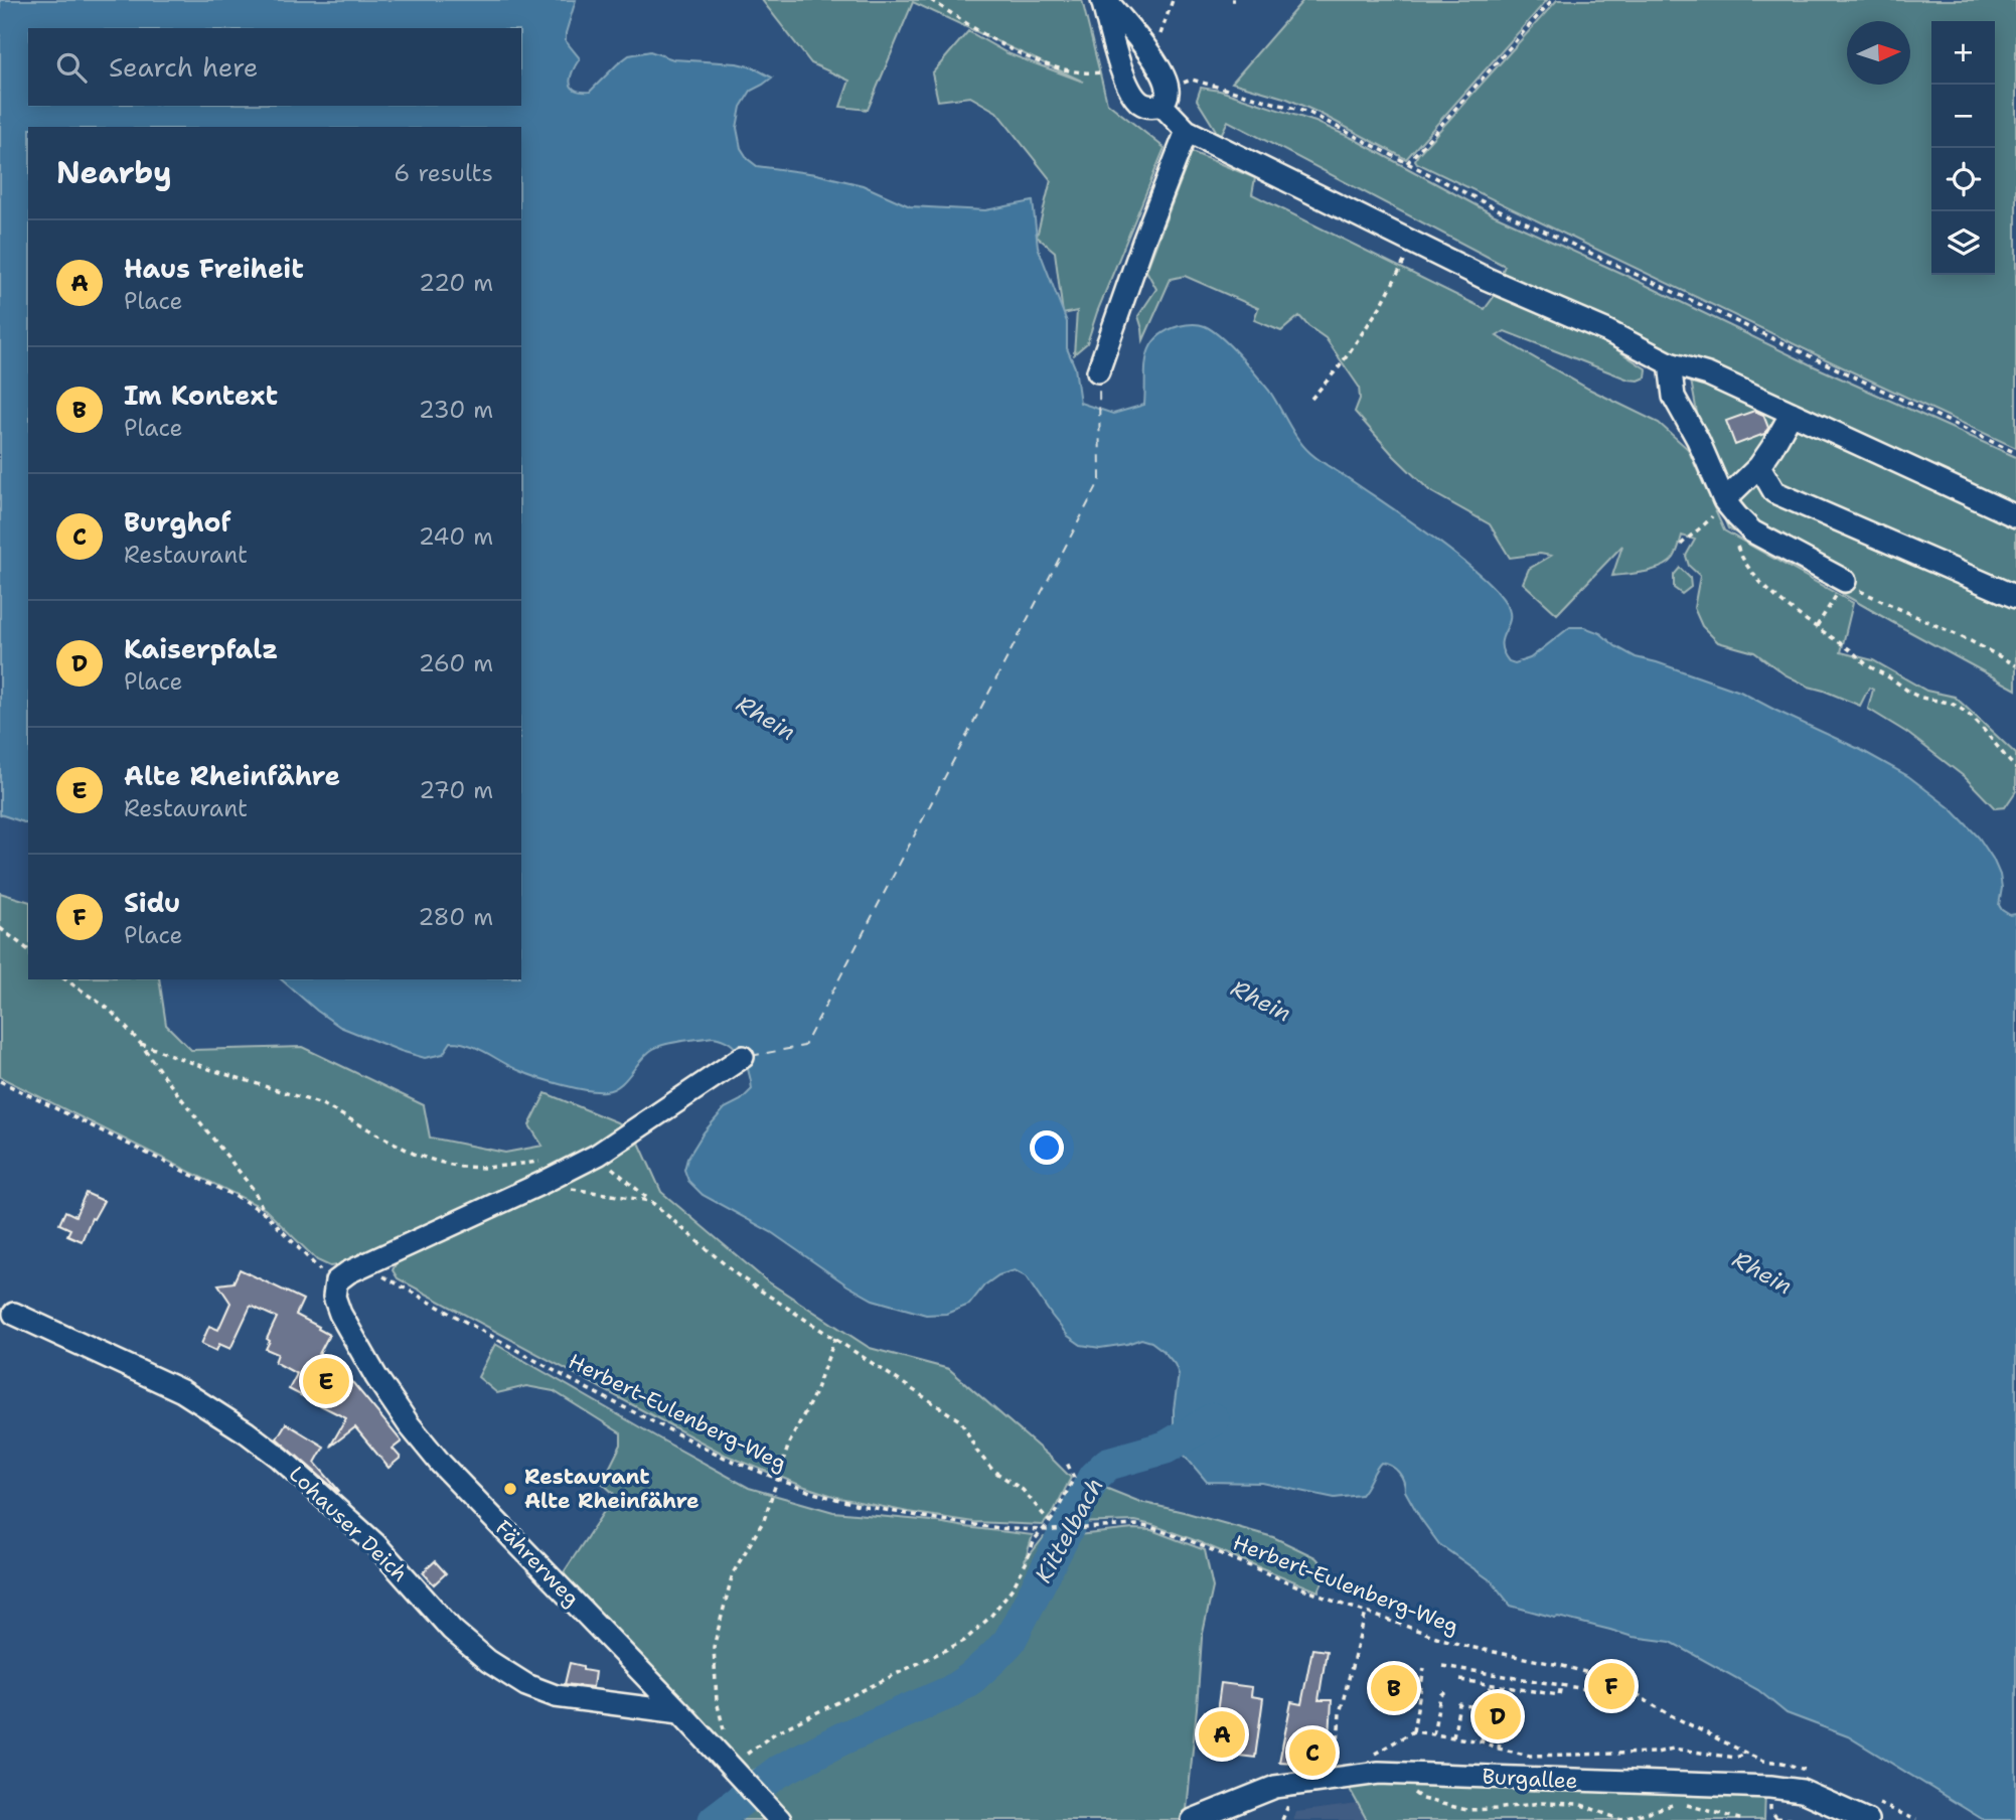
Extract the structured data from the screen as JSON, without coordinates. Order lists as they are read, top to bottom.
{
  "streets": {
    "street": ["Lohauser Deich", "Fährerweg", "Burgallee"],
    "path": ["Herbert-Eulenberg-Weg"]
  },
  "crossings": [
    ["Lohauser Deich", "Fährerweg"]
  ],
  "water": ["Rhein", "Kittelbach"],
  "places": ["Restaurant Alte Rheinfähre"],
  "north": "right",
  "page": {
    "map_buttons": ["+", "−"],
    "search": "Search here",
    "heading": ["Nearby", "6 results"],
    "list": [
      {
        "mark": "A",
        "name": "Haus Freiheit",
        "note": "Place",
        "value": "220 m"
      },
      {
        "mark": "B",
        "name": "Im Kontext",
        "note": "Place",
        "value": "230 m"
      },
      {
        "mark": "C",
        "name": "Burghof",
        "note": "Restaurant",
        "value": "240 m"
      },
      {
        "mark": "D",
        "name": "Kaiserpfalz",
        "note": "Place",
        "value": "260 m"
      },
      {
        "mark": "E",
        "name": "Alte Rheinfähre",
        "note": "Restaurant",
        "value": "270 m"
      },
      {
        "mark": "F",
        "name": "Sidu",
        "note": "Place",
        "value": "280 m"
      }
    ],
    "pins": [
      "E",
      "F",
      "B",
      "D",
      "A",
      "C"
    ]
  }
}
